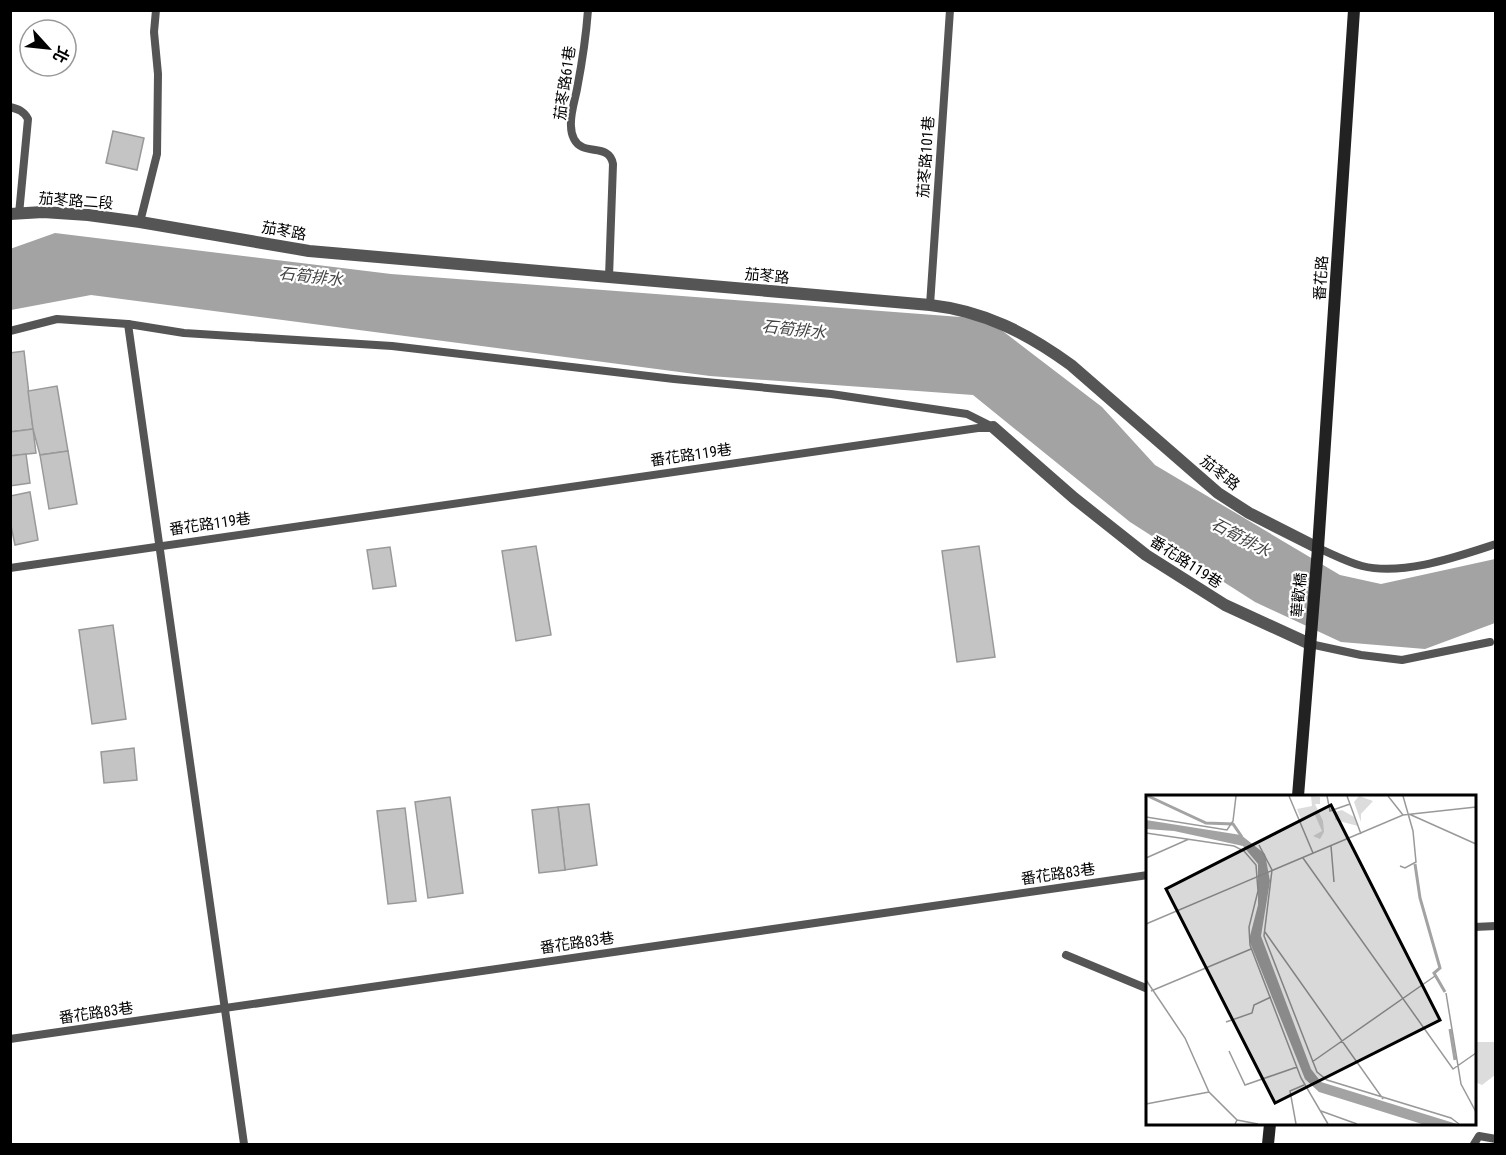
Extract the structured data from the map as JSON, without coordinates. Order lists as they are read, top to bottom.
{
  "streets": {
    "main road": ["番花路", "華歡橋"],
    "street": ["茄苳路二段", "茄苳路", "番花路119巷"],
    "lane": ["茄苳路61巷", "茄苳路101巷", "番花路83巷"]
  },
  "crossings": [
    ["茄苳路61巷", "茄苳路"],
    ["茄苳路101巷", "茄苳路"],
    ["茄苳路二段", "茄苳路"],
    ["茄苳路", "番花路"],
    ["茄苳路", "華歡橋"],
    ["番花路", "華歡橋"],
    ["番花路119巷", "華歡橋"]
  ],
  "water": ["石筍排水"],
  "north": "bottom right"
}
